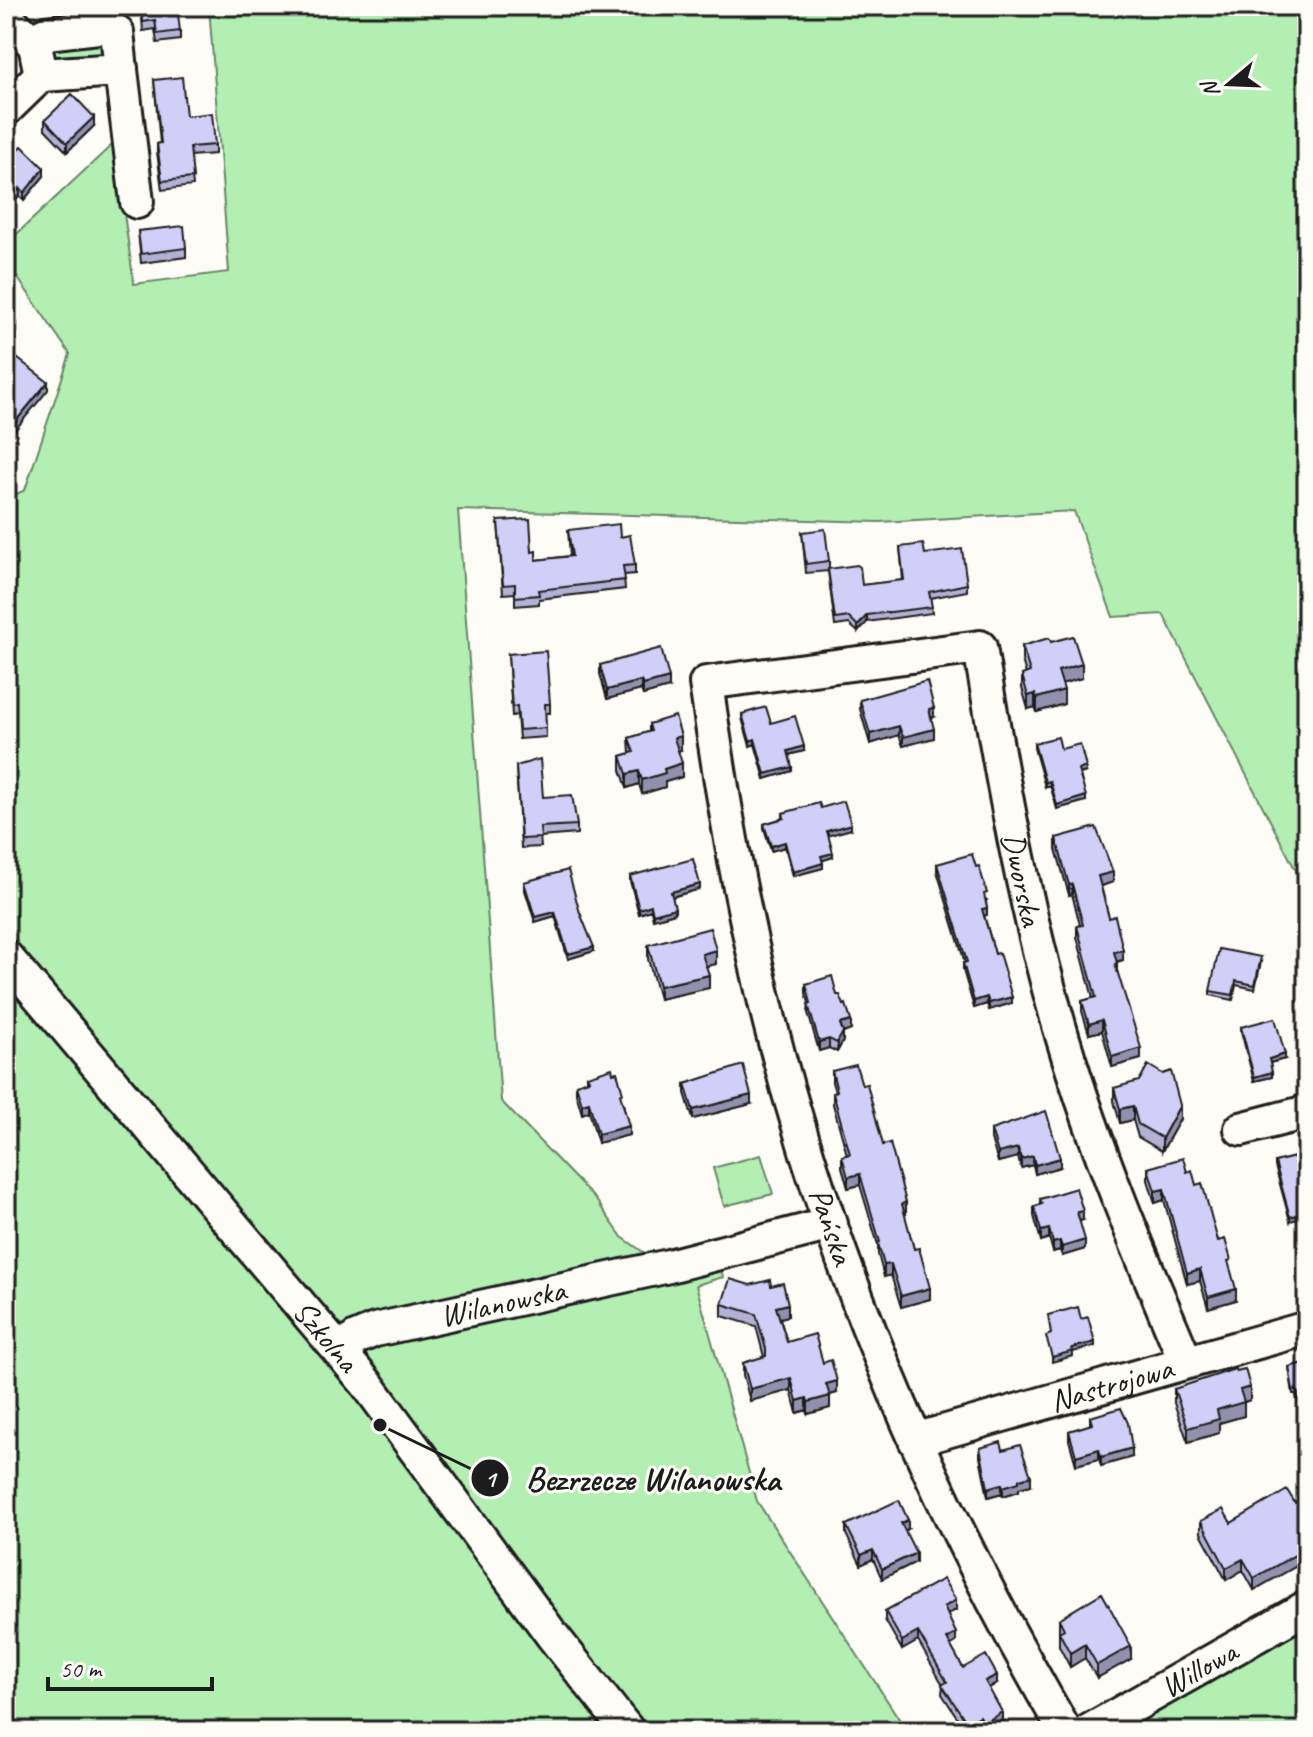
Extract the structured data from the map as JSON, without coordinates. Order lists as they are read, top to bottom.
{
  "streets": {
    "street": [
      "Dworska",
      "Pańska",
      "Wilanowska",
      "Szkolna",
      "Nastrojowa",
      "Willowa"
    ]
  },
  "crossings": [
    ["Dworska", "Pańska"],
    ["Dworska", "Nastrojowa"],
    ["Pańska", "Wilanowska"],
    ["Pańska", "Nastrojowa"],
    ["Wilanowska", "Szkolna"]
  ],
  "places": ["Bezrzecze Wilanowska"],
  "scale_bar": "50 m",
  "north": "left"
}
